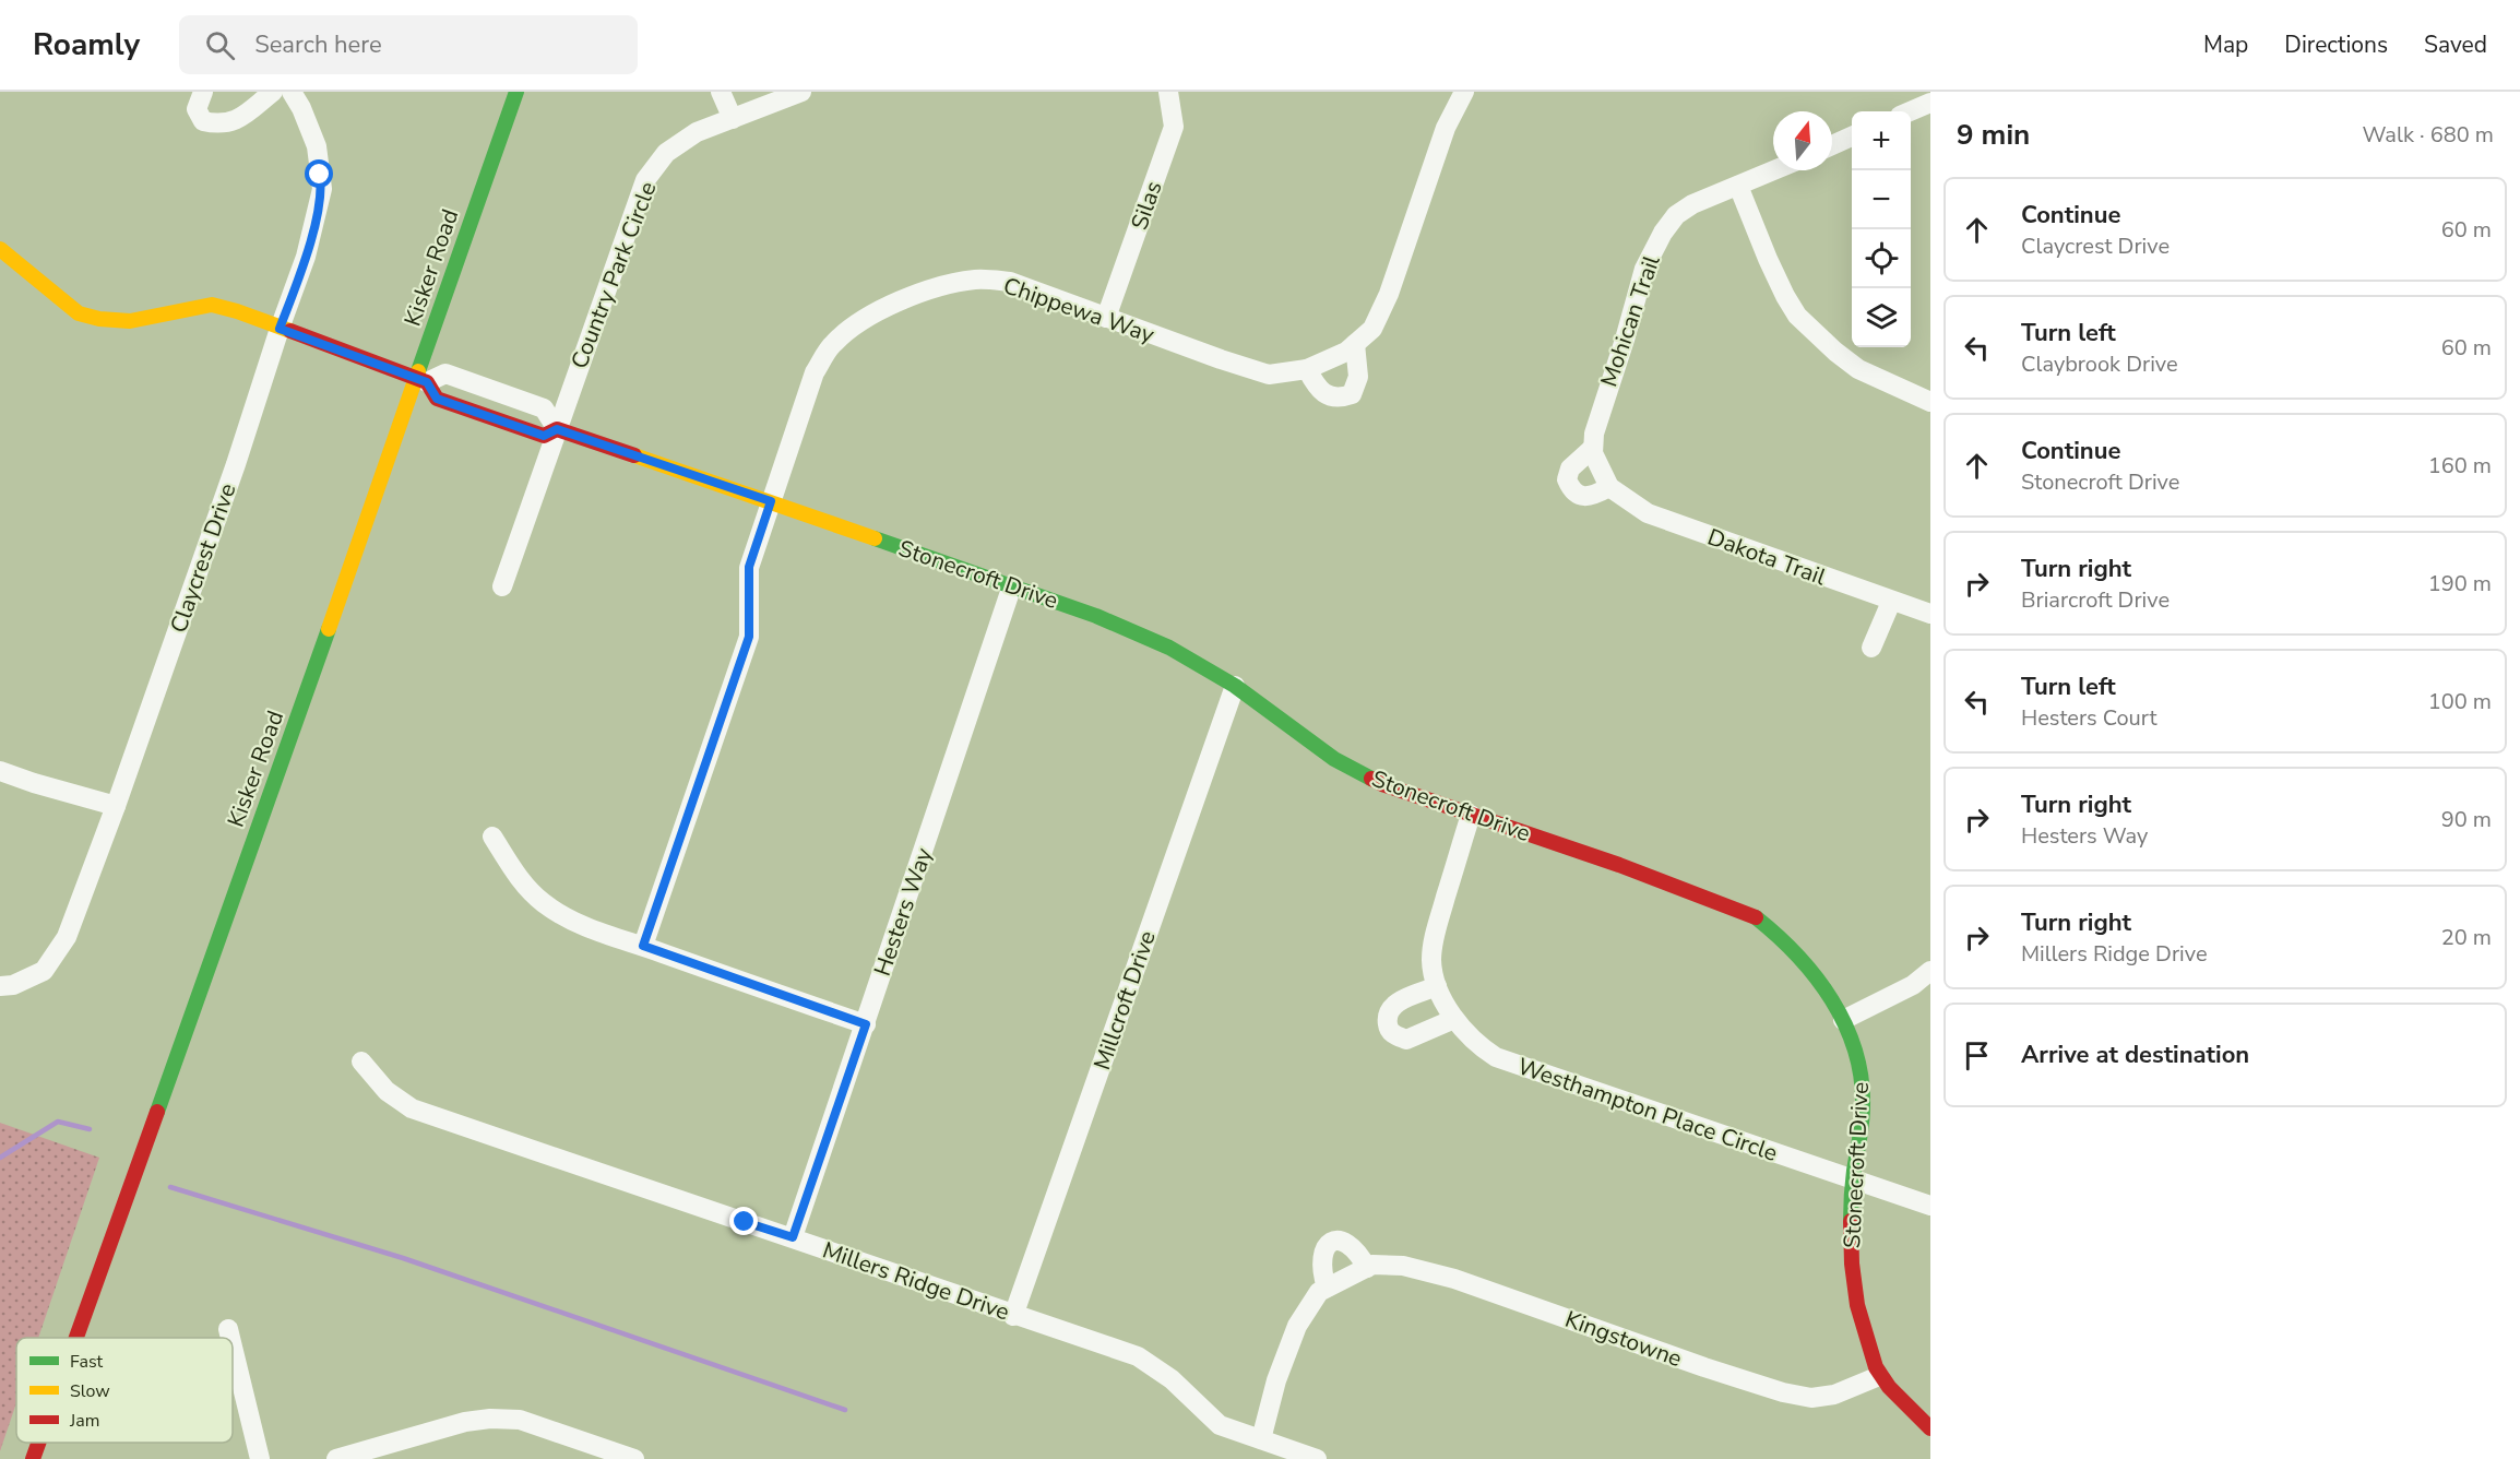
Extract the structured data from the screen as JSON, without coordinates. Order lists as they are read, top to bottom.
{
  "streets": {
    "street": [
      "Silas",
      "Kisker Road",
      "Country Park Circle",
      "Chippewa Way",
      "Mohican Trail",
      "Dakota Trail",
      "Claycrest Drive",
      "Stonecroft Drive",
      "Hesters Way",
      "Millcroft Drive",
      "Westhampton Place Circle",
      "Millers Ridge Drive",
      "Kingstowne"
    ]
  },
  "crossings": [
    ["Silas", "Chippewa Way"],
    ["Kisker Road", "Stonecroft Drive"],
    ["Country Park Circle", "Stonecroft Drive"],
    ["Chippewa Way", "Stonecroft Drive"],
    ["Mohican Trail", "Dakota Trail"],
    ["Stonecroft Drive", "Hesters Way"],
    ["Stonecroft Drive", "Millcroft Drive"],
    ["Stonecroft Drive", "Westhampton Place Circle"],
    ["Stonecroft Drive", "Kingstowne"],
    ["Hesters Way", "Millers Ridge Drive"],
    ["Millcroft Drive", "Millers Ridge Drive"],
    ["Millers Ridge Drive", "Kingstowne"]
  ],
  "legend": ["Fast", "Slow", "Jam"],
  "north": "top",
  "page": {
    "header": "Roamly",
    "search": "Search here",
    "nav": ["Map", "Directions", "Saved"],
    "heading": ["9 min", "Walk · 680 m"],
    "map_buttons": ["+", "−"],
    "list": [
      ["Continue", "Claycrest Drive", "60 m"],
      ["Turn left", "Claybrook Drive", "60 m"],
      ["Continue", "Stonecroft Drive", "160 m"],
      ["Turn right", "Briarcroft Drive", "190 m"],
      ["Turn left", "Hesters Court", "100 m"],
      ["Turn right", "Hesters Way", "90 m"],
      ["Turn right", "Millers Ridge Drive", "20 m"],
      "Arrive at destination"
    ]
  }
}
